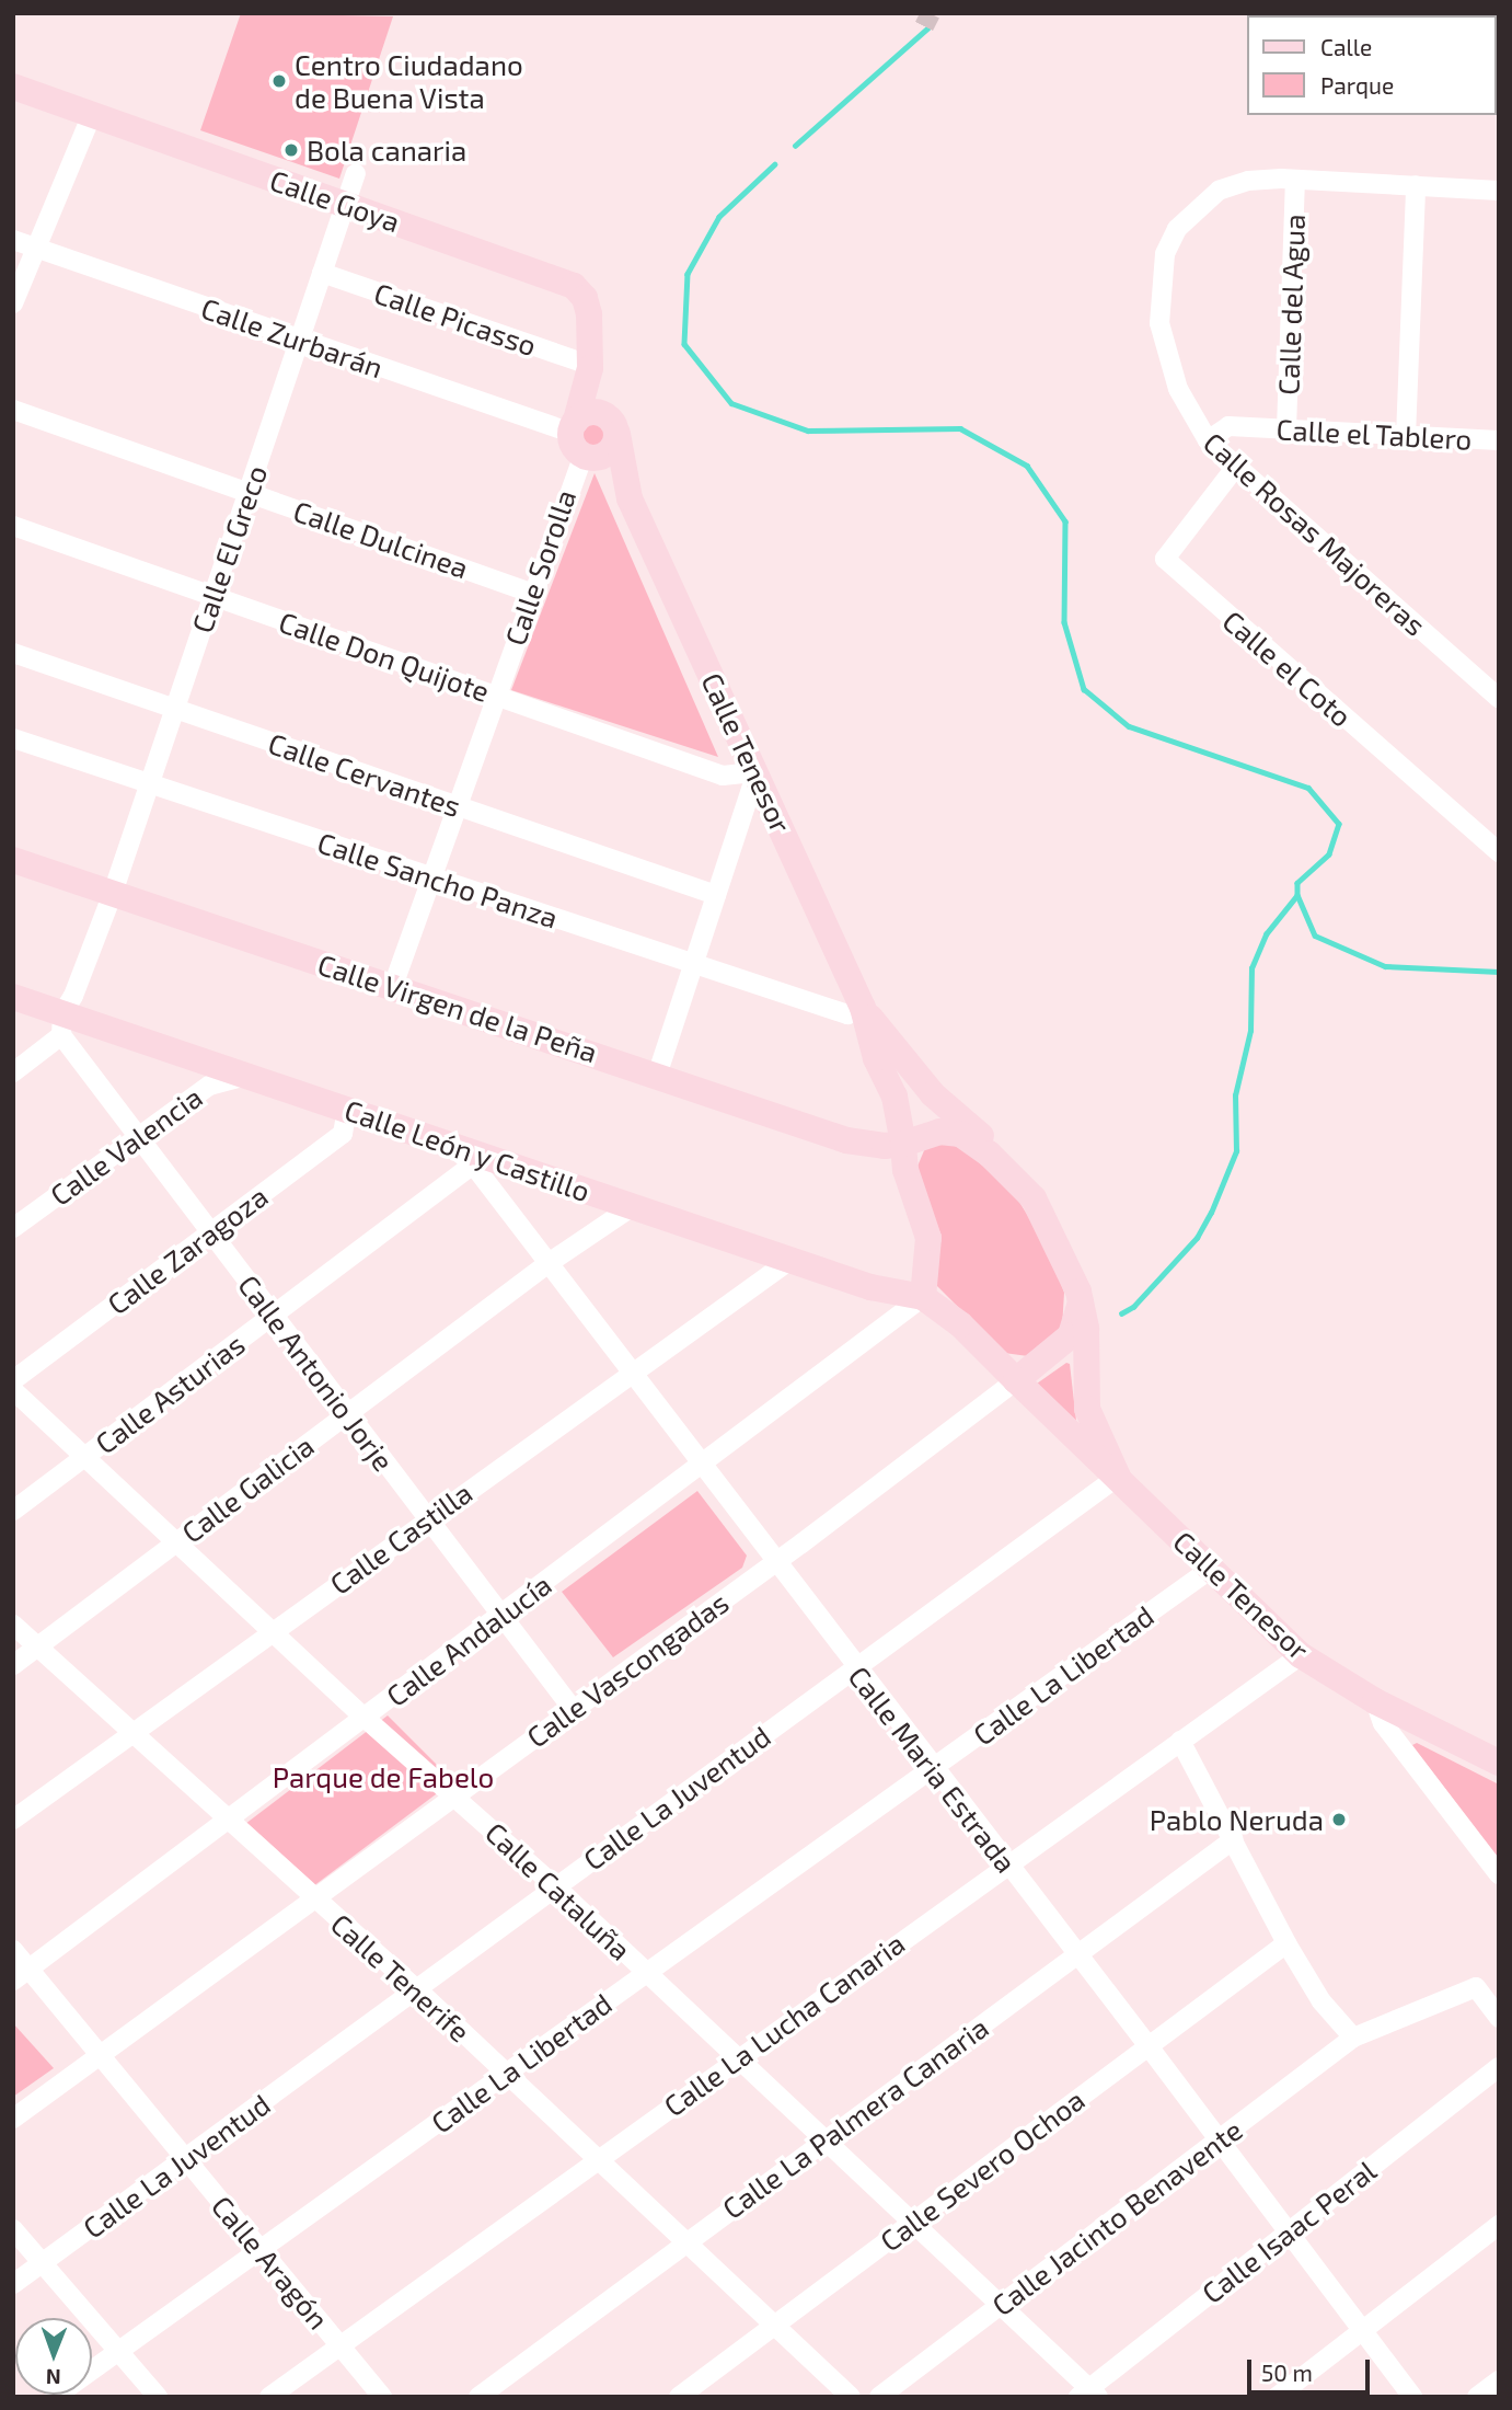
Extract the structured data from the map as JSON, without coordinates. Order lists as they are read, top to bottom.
{
  "streets": {
    "street": [
      "Calle Goya",
      "Calle del Agua",
      "Calle Picasso",
      "Calle Zurbarán",
      "Calle el Tablero",
      "Calle Rosas Majoreras",
      "Calle Dulcinea",
      "Calle El Greco",
      "Calle Sorolla",
      "Calle Don Quijote",
      "Calle el Coto",
      "Calle Tenesor",
      "Calle Cervantes",
      "Calle Sancho Panza",
      "Calle Virgen de la Peña",
      "Calle Valencia",
      "Calle León y Castillo",
      "Calle Zaragoza",
      "Calle Antonio Jorje",
      "Calle Asturias",
      "Calle Galicia",
      "Calle Castilla",
      "Calle Andalucía",
      "Calle Vascongadas",
      "Calle La Libertad",
      "Calle Maria Estrada",
      "Calle La Juventud",
      "Calle Cataluña",
      "Calle Tenerife",
      "Calle La Lucha Canaria",
      "Calle La Palmera Canaria",
      "Calle Severo Ochoa",
      "Calle Jacinto Benavente",
      "Calle Isaac Peral",
      "Calle Aragón"
    ]
  },
  "crossings": [
    ["Calle Goya", "Calle Picasso"],
    ["Calle Goya", "Calle Zurbarán"],
    ["Calle Goya", "Calle El Greco"],
    ["Calle Goya", "Calle Sorolla"],
    ["Calle Goya", "Calle Tenesor"],
    ["Calle del Agua", "Calle el Tablero"],
    ["Calle del Agua", "Calle Rosas Majoreras"],
    ["Calle Picasso", "Calle El Greco"],
    ["Calle Zurbarán", "Calle El Greco"],
    ["Calle Zurbarán", "Calle Sorolla"],
    ["Calle Zurbarán", "Calle Tenesor"],
    ["Calle el Tablero", "Calle Rosas Majoreras"],
    ["Calle Rosas Majoreras", "Calle el Coto"],
    ["Calle Dulcinea", "Calle El Greco"],
    ["Calle Dulcinea", "Calle Sorolla"],
    ["Calle El Greco", "Calle Don Quijote"],
    ["Calle El Greco", "Calle Cervantes"],
    ["Calle El Greco", "Calle Sancho Panza"],
    ["Calle El Greco", "Calle Virgen de la Peña"],
    ["Calle El Greco", "Calle León y Castillo"],
    ["Calle El Greco", "Calle Antonio Jorje"],
    ["Calle Sorolla", "Calle Don Quijote"],
    ["Calle Sorolla", "Calle Tenesor"],
    ["Calle Sorolla", "Calle Cervantes"],
    ["Calle Sorolla", "Calle Sancho Panza"],
    ["Calle Sorolla", "Calle Virgen de la Peña"],
    ["Calle Don Quijote", "Calle Tenesor"],
    ["Calle Tenesor", "Calle Sancho Panza"],
    ["Calle Tenesor", "Calle Virgen de la Peña"],
    ["Calle Tenesor", "Calle León y Castillo"],
    ["Calle Tenesor", "Calle Andalucía"],
    ["Calle Tenesor", "Calle Vascongadas"],
    ["Calle Tenesor", "Calle La Libertad"],
    ["Calle Tenesor", "Calle La Juventud"],
    ["Calle Tenesor", "Calle La Lucha Canaria"],
    ["Calle Valencia", "Calle León y Castillo"],
    ["Calle Valencia", "Calle Antonio Jorje"],
    ["Calle León y Castillo", "Calle Zaragoza"],
    ["Calle León y Castillo", "Calle Antonio Jorje"],
    ["Calle León y Castillo", "Calle Galicia"],
    ["Calle León y Castillo", "Calle Castilla"],
    ["Calle León y Castillo", "Calle Andalucía"],
    ["Calle León y Castillo", "Calle Maria Estrada"],
    ["Calle Zaragoza", "Calle Antonio Jorje"],
    ["Calle Antonio Jorje", "Calle Asturias"],
    ["Calle Antonio Jorje", "Calle Galicia"],
    ["Calle Antonio Jorje", "Calle Castilla"],
    ["Calle Antonio Jorje", "Calle Andalucía"],
    ["Calle Antonio Jorje", "Calle Vascongadas"],
    ["Calle Asturias", "Calle Maria Estrada"],
    ["Calle Asturias", "Calle Cataluña"],
    ["Calle Galicia", "Calle Maria Estrada"],
    ["Calle Galicia", "Calle Cataluña"],
    ["Calle Galicia", "Calle Tenerife"],
    ["Calle Castilla", "Calle Maria Estrada"],
    ["Calle Castilla", "Calle Cataluña"],
    ["Calle Castilla", "Calle Tenerife"],
    ["Calle Andalucía", "Calle Maria Estrada"],
    ["Calle Andalucía", "Calle Cataluña"],
    ["Calle Andalucía", "Calle Tenerife"],
    ["Calle Andalucía", "Calle Aragón"],
    ["Calle Vascongadas", "Calle Maria Estrada"],
    ["Calle Vascongadas", "Calle Cataluña"],
    ["Calle Vascongadas", "Calle Tenerife"],
    ["Calle Vascongadas", "Calle Aragón"],
    ["Calle La Libertad", "Calle Maria Estrada"],
    ["Calle La Libertad", "Calle Cataluña"],
    ["Calle La Libertad", "Calle Tenerife"],
    ["Calle La Libertad", "Calle Aragón"],
    ["Calle Maria Estrada", "Calle La Juventud"],
    ["Calle Maria Estrada", "Calle La Lucha Canaria"],
    ["Calle Maria Estrada", "Calle La Palmera Canaria"],
    ["Calle Maria Estrada", "Calle Severo Ochoa"],
    ["Calle Maria Estrada", "Calle Jacinto Benavente"],
    ["Calle Maria Estrada", "Calle Isaac Peral"],
    ["Calle La Juventud", "Calle Cataluña"],
    ["Calle La Juventud", "Calle Tenerife"],
    ["Calle La Juventud", "Calle Aragón"],
    ["Calle Cataluña", "Calle La Lucha Canaria"],
    ["Calle Cataluña", "Calle La Palmera Canaria"],
    ["Calle Cataluña", "Calle Severo Ochoa"],
    ["Calle Cataluña", "Calle Jacinto Benavente"],
    ["Calle Cataluña", "Calle Isaac Peral"],
    ["Calle Tenerife", "Calle La Lucha Canaria"],
    ["Calle Tenerife", "Calle La Palmera Canaria"],
    ["Calle Tenerife", "Calle Severo Ochoa"],
    ["Calle La Lucha Canaria", "Calle Aragón"]
  ],
  "parks": ["Parque de Fabelo"],
  "places": ["Centro Ciudadano de Buena Vista", "Bola canaria", "Pablo Neruda"],
  "legend": ["Calle", "Parque"],
  "scale_bar": "50 m",
  "north": "bottom"
}
